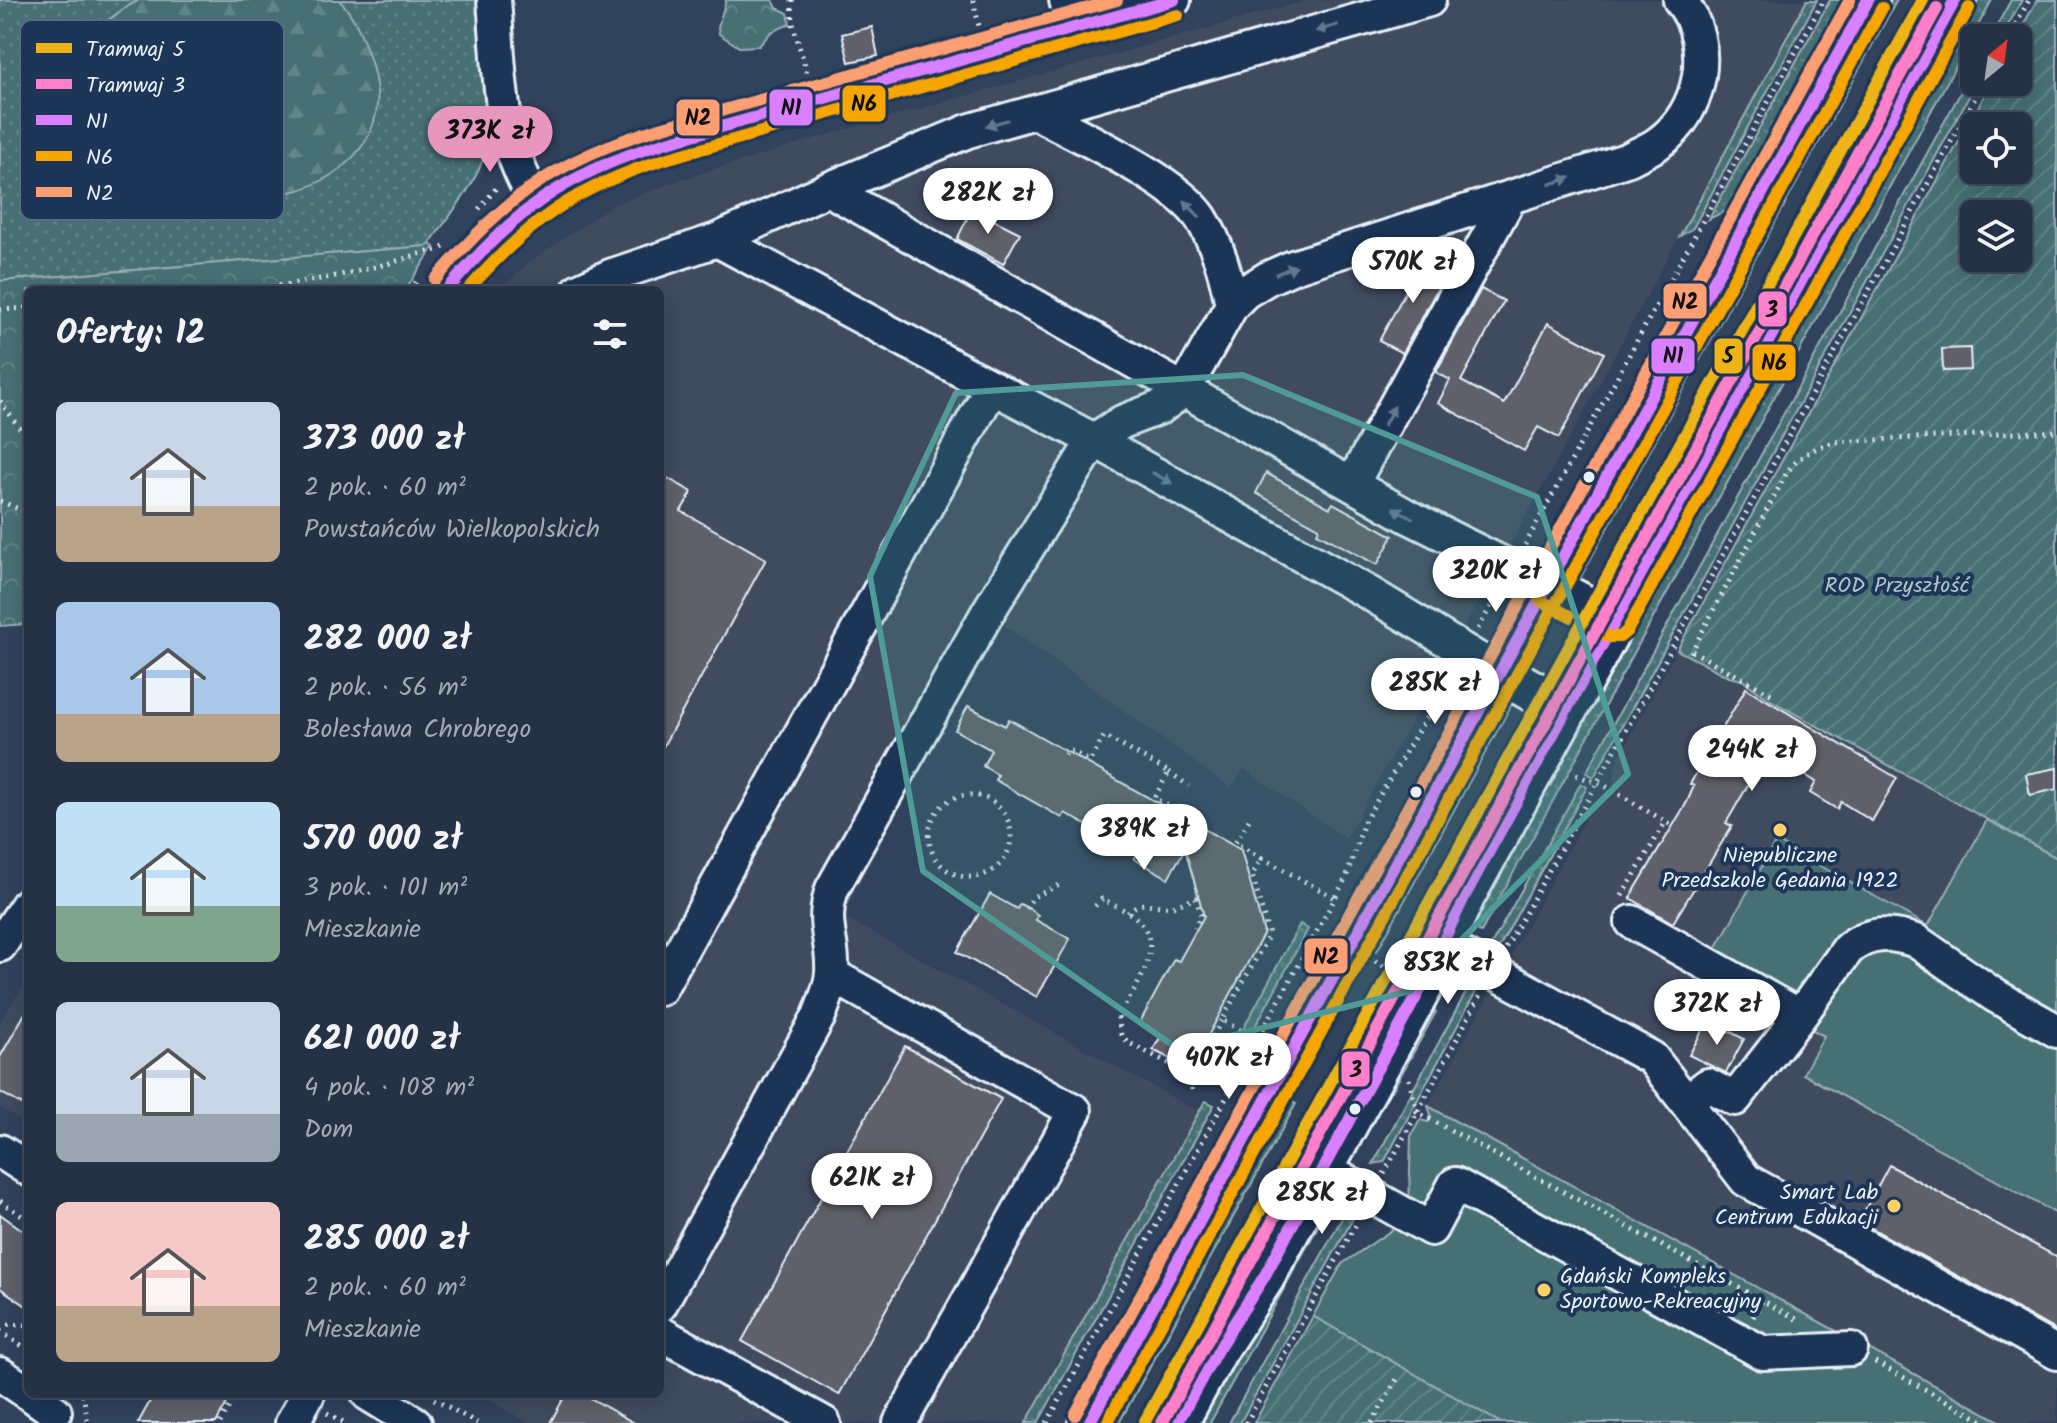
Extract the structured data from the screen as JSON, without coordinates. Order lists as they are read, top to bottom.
{
  "parks": ["ROD Przyszłość"],
  "places": ["Niepubliczne Przedszkole Gedania 1922", "Smart Lab Centrum Edukacji", "Gdański Kompleks Sportowo-Rekreacyjny"],
  "lines": [
    "tram line 5",
    "transit line N1",
    "transit line N2",
    "tram line 3",
    "transit line N6"
  ],
  "legend": [
    "Tramwaj 5",
    "Tramwaj 3",
    "N1",
    "N6",
    "N2"
  ],
  "north": "top right",
  "page": {
    "price": [
      "373K zł",
      "282K zł",
      "570K zł",
      "320K zł",
      "285K zł",
      "244K zł",
      "389K zł",
      "853K zł",
      "372K zł",
      "407K zł",
      "621K zł",
      "285K zł"
    ],
    "heading": "Oferty: 12",
    "list": [
      {
        "name": "373 000 zł",
        "note": "2 pok. · 60 m² · Powstańców Wielkopolskich"
      },
      {
        "name": "282 000 zł",
        "note": "2 pok. · 56 m² · Bolesława Chrobrego"
      },
      {
        "name": "570 000 zł",
        "note": "3 pok. · 101 m² · Mieszkanie"
      },
      {
        "name": "621 000 zł",
        "note": "4 pok. · 108 m² · Dom"
      },
      {
        "name": "285 000 zł",
        "note": "2 pok. · 60 m² · Mieszkanie"
      }
    ]
  }
}
